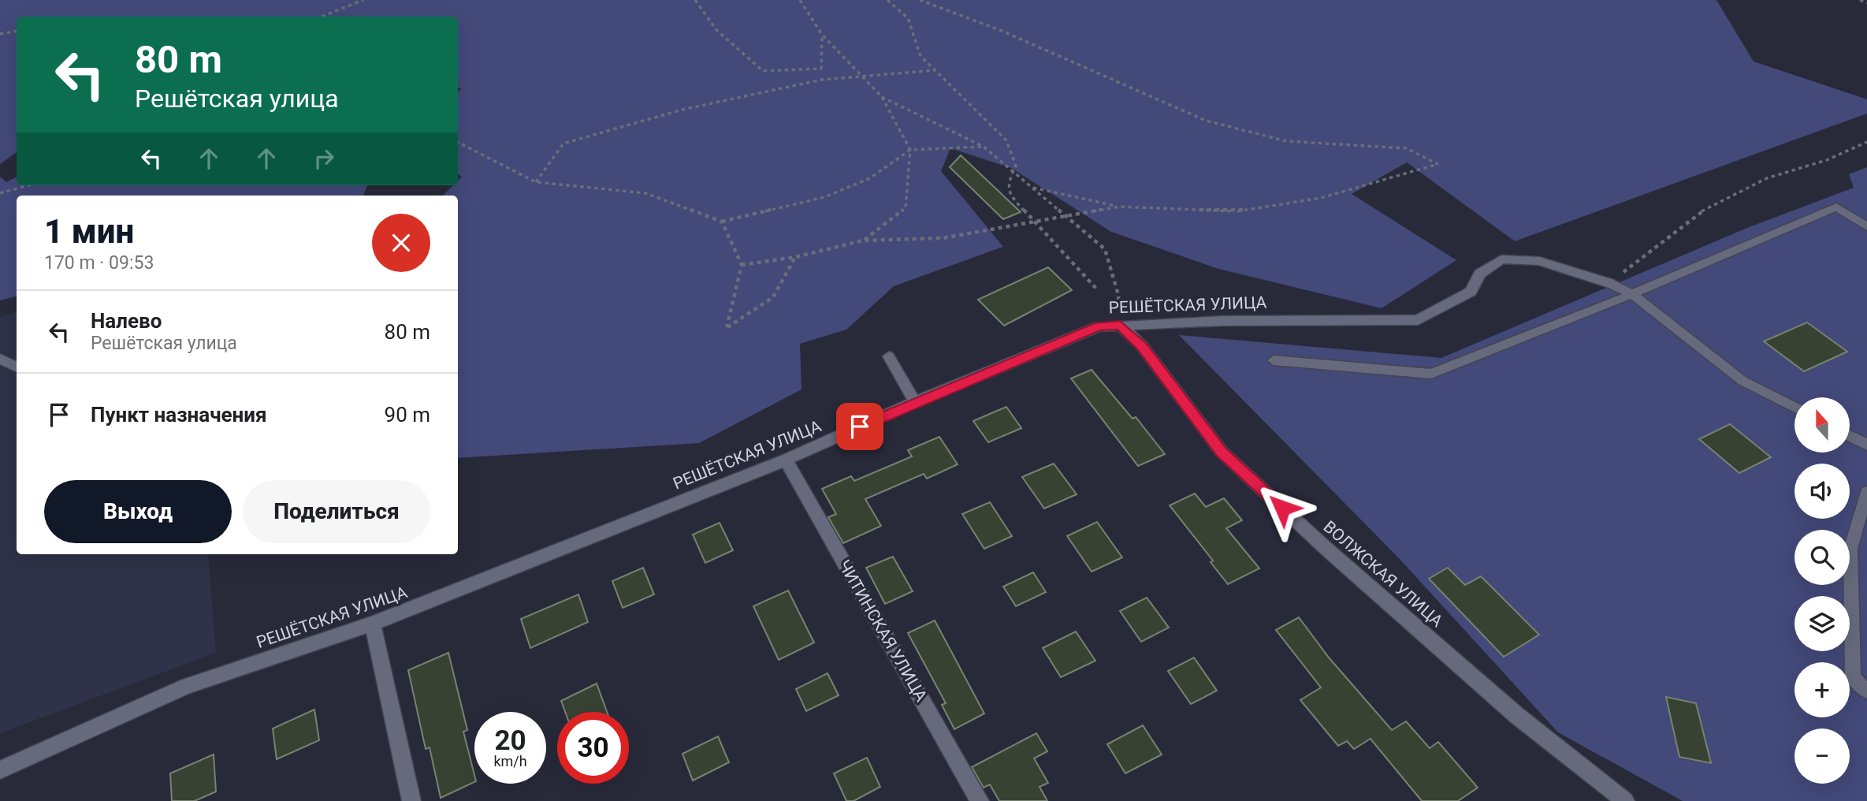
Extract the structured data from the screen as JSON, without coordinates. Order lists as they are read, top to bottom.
{
  "streets": {
    "street": ["РЕШЁТСКАЯ УЛИЦА", "ВОЛЖСКАЯ УЛИЦА", "ЧИТИНСКАЯ УЛИЦА"]
  },
  "crossings": [
    ["РЕШЁТСКАЯ УЛИЦА", "ВОЛЖСКАЯ УЛИЦА"],
    ["РЕШЁТСКАЯ УЛИЦА", "ЧИТИНСКАЯ УЛИЦА"]
  ],
  "north": "top",
  "page": {
    "turn": ["80 m", "Решётская улица"],
    "heading": ["1 мин", "170 m · 09:53"],
    "list": [
      {
        "name": "Налево",
        "note": "Решётская улица",
        "value": "80 m"
      },
      {
        "name": "Пункт назначения",
        "value": "90 m"
      }
    ],
    "map_buttons": ["+", "−"],
    "buttons": ["Выход", "Поделиться"],
    "speed": "20 km/h",
    "limit": "30"
  }
}
